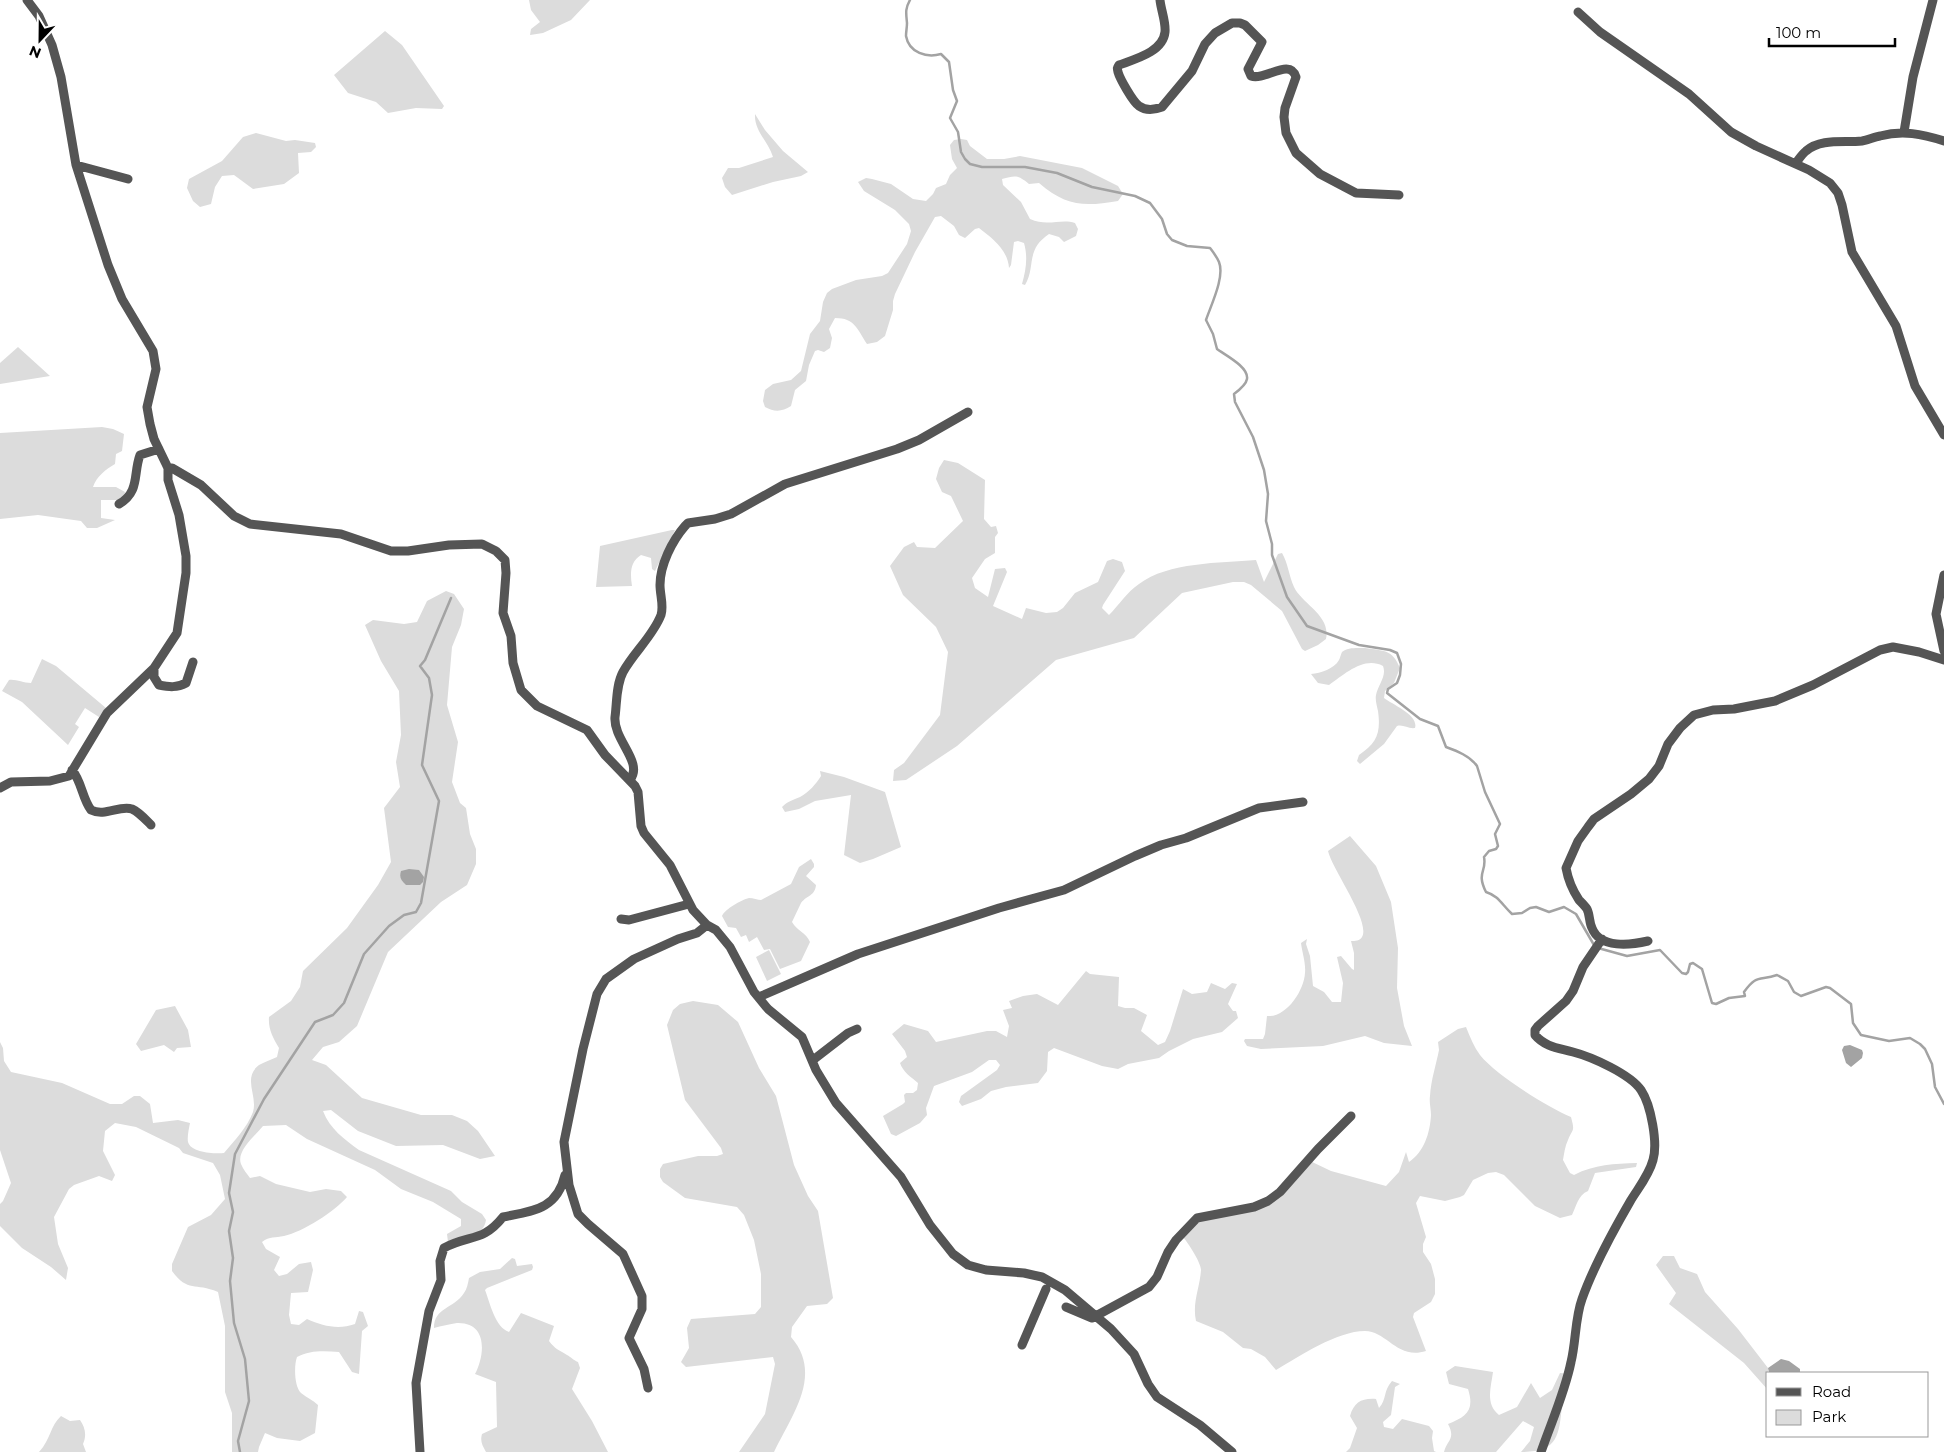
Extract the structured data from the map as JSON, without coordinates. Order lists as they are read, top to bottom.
{
  "legend": ["Road", "Park"],
  "scale_bar": "100 m",
  "north": "bottom"
}
